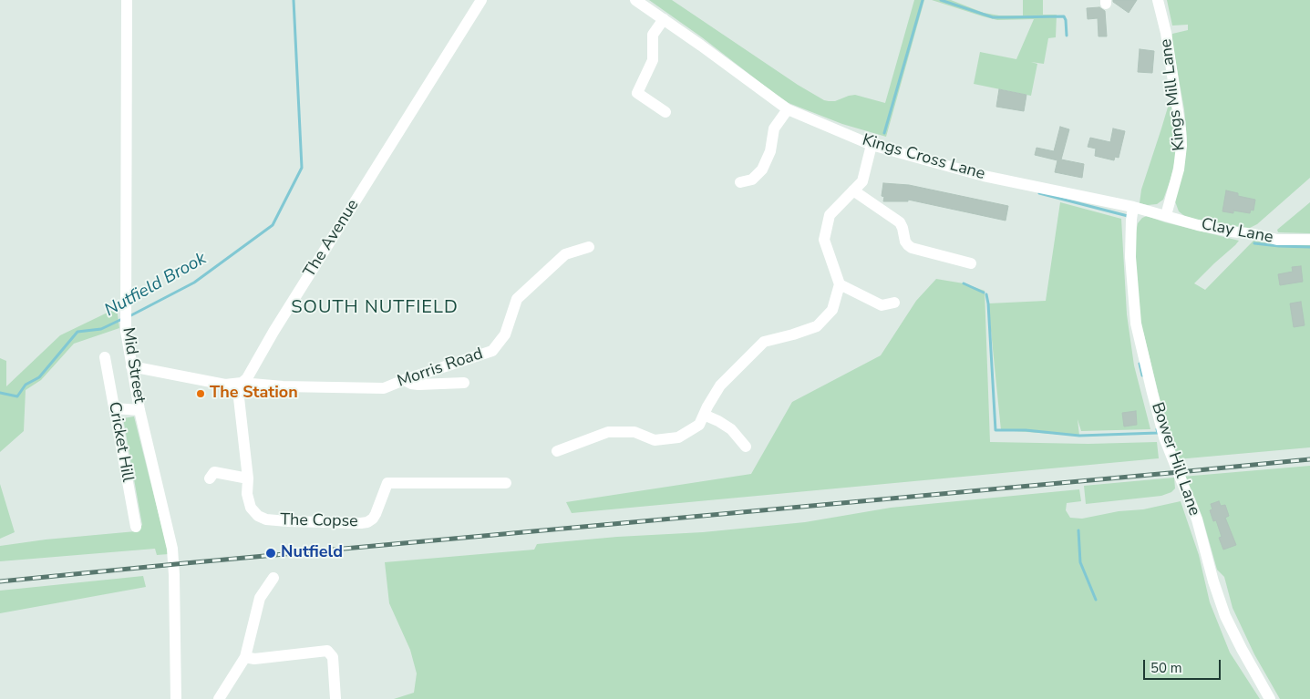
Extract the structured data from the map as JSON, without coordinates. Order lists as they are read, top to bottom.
{
  "streets": {
    "street": [
      "Kings Mill Lane",
      "Kings Cross Lane",
      "Clay Lane",
      "The Avenue",
      "Mid Street",
      "Morris Road",
      "Cricket Hill",
      "Bower Hill Lane",
      "The Copse"
    ]
  },
  "crossings": [
    ["Kings Mill Lane", "Kings Cross Lane"],
    ["Kings Mill Lane", "Clay Lane"],
    ["Kings Cross Lane", "Clay Lane"],
    ["Kings Cross Lane", "Bower Hill Lane"],
    ["The Avenue", "Morris Road"]
  ],
  "districts": ["SOUTH NUTFIELD"],
  "water": ["Nutfield Brook"],
  "places": ["The Station", "Nutfield"],
  "scale_bar": "50 m"
}
